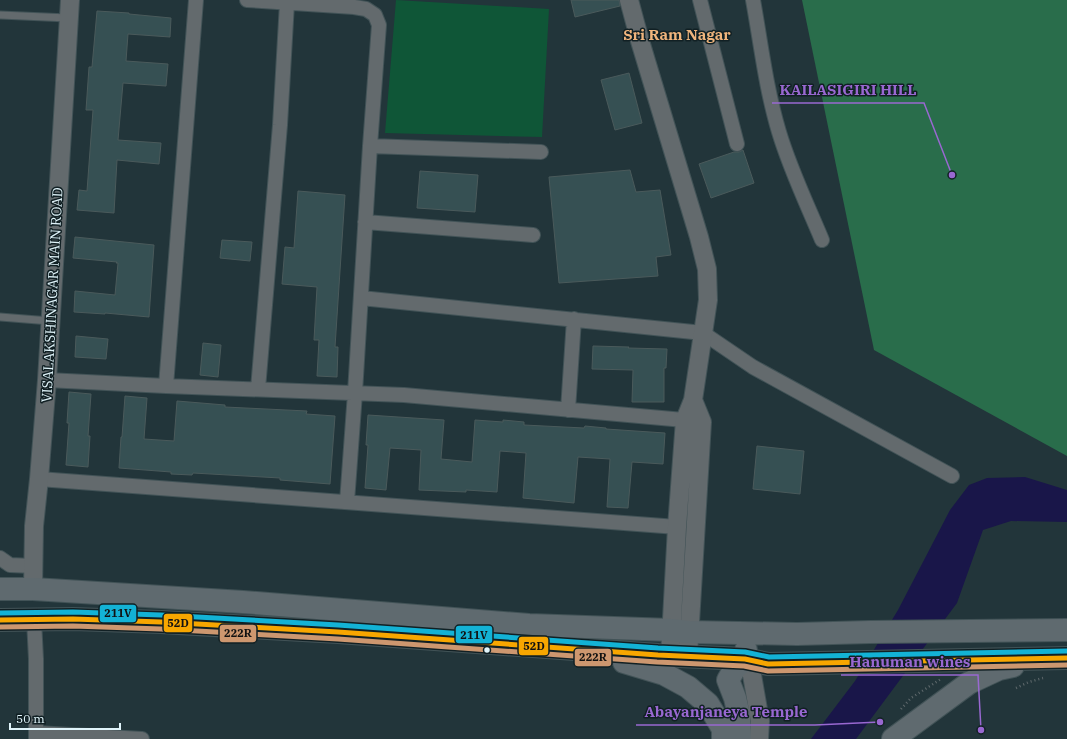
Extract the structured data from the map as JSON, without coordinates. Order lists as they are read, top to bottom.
{
  "streets": {
    "street": ["VISALAKSHINAGAR MAIN ROAD"]
  },
  "districts": ["Sri Ram Nagar"],
  "places": ["KAILASIGIRI HILL", "Abayanjaneya Temple", "Hanuman wines"],
  "lines": ["transit line 211V", "transit line 52D", "transit line 222R"],
  "scale_bar": "50 m"
}
